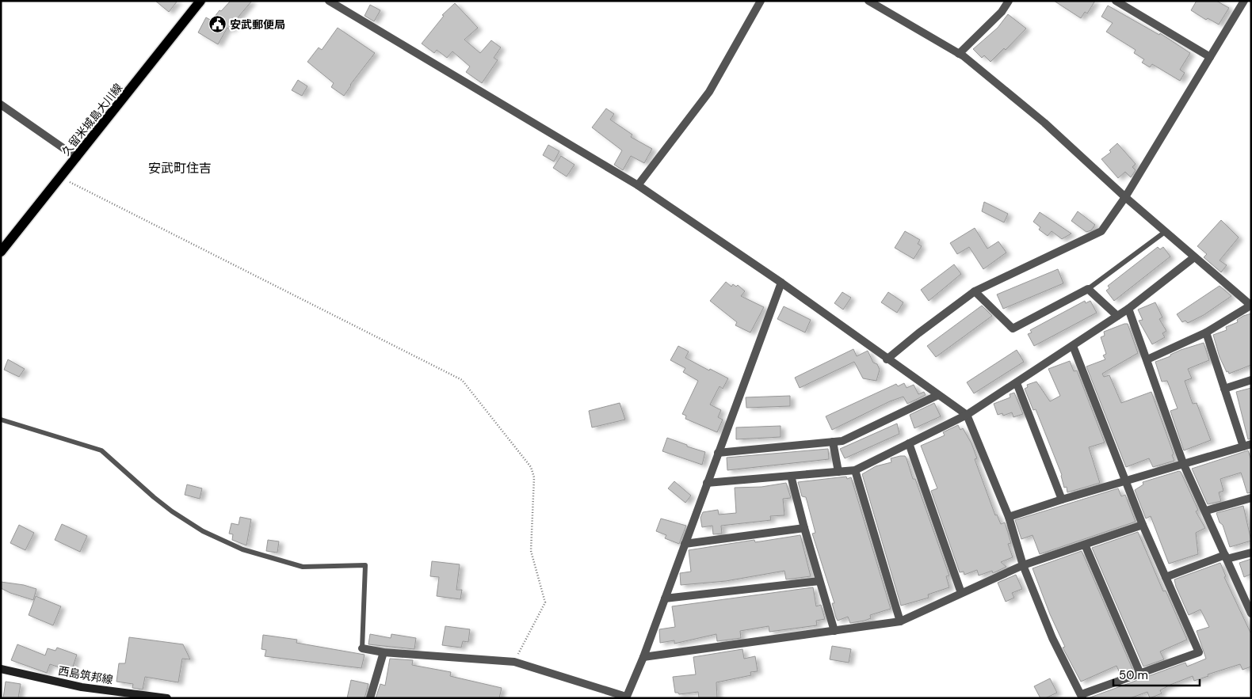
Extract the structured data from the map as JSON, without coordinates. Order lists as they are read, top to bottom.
{
  "streets": {
    "main road": ["久留米城島大川線", "西島筑邦線"]
  },
  "districts": ["安武町住吉"],
  "places": {
    "public building": ["安武郵便局"]
  },
  "scale_bar": "50 m"
}
